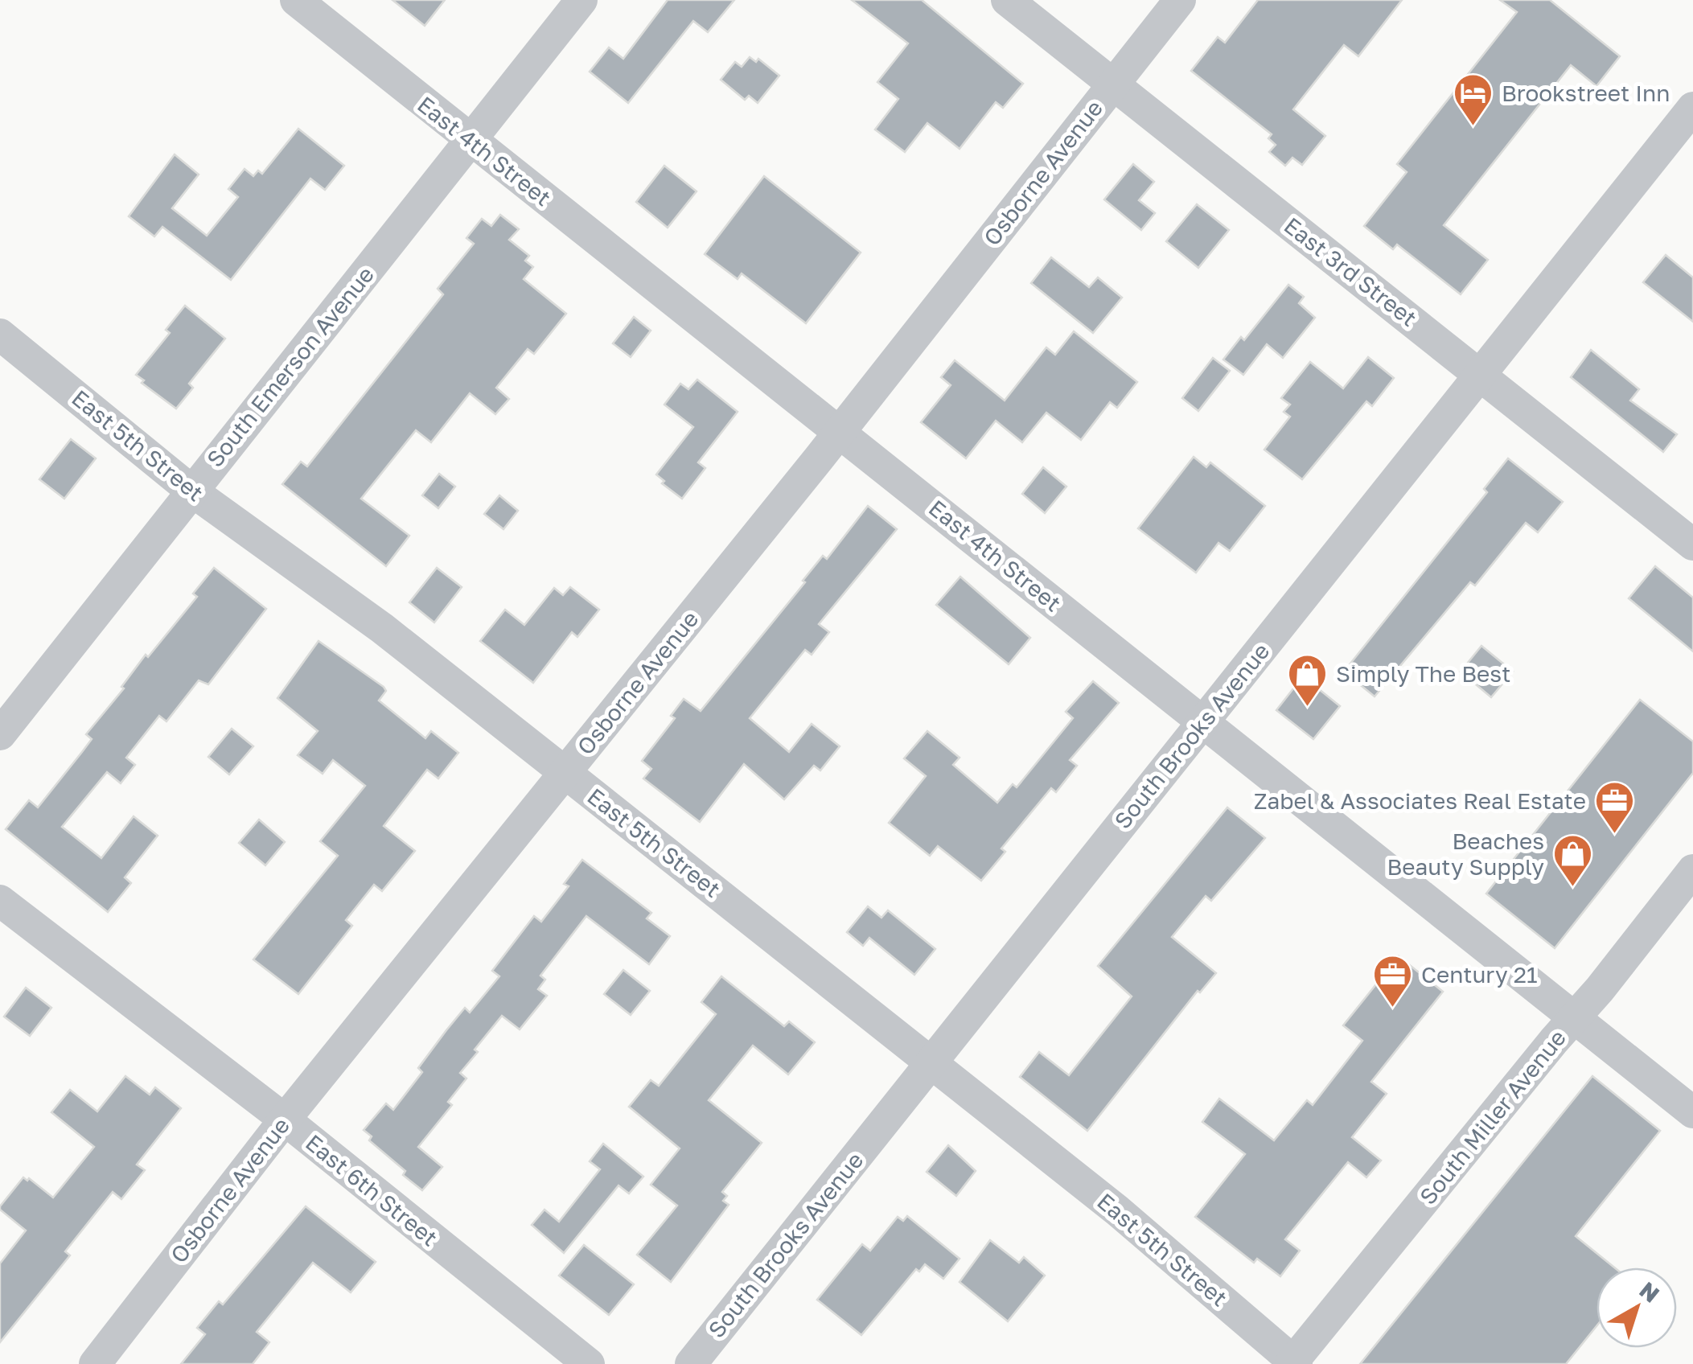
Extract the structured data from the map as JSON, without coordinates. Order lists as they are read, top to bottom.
{
  "streets": {
    "street": [
      "East 4th Street",
      "Osborne Avenue",
      "East 3rd Street",
      "South Emerson Avenue",
      "East 5th Street",
      "South Brooks Avenue",
      "South Miller Avenue",
      "East 6th Street"
    ]
  },
  "crossings": [
    ["East 4th Street", "Osborne Avenue"],
    ["East 4th Street", "South Emerson Avenue"],
    ["East 4th Street", "South Brooks Avenue"],
    ["East 4th Street", "South Miller Avenue"],
    ["Osborne Avenue", "East 3rd Street"],
    ["Osborne Avenue", "East 5th Street"],
    ["Osborne Avenue", "East 6th Street"],
    ["East 3rd Street", "South Brooks Avenue"],
    ["South Emerson Avenue", "East 5th Street"],
    ["East 5th Street", "South Brooks Avenue"],
    ["East 5th Street", "South Miller Avenue"]
  ],
  "places": {
    "hotel": ["Brookstreet Inn"],
    "shop": ["Simply The Best", "Beaches Beauty Supply"],
    "office": ["Zabel & Associates Real Estate", "Century 21"]
  },
  "north": "top right"
}
